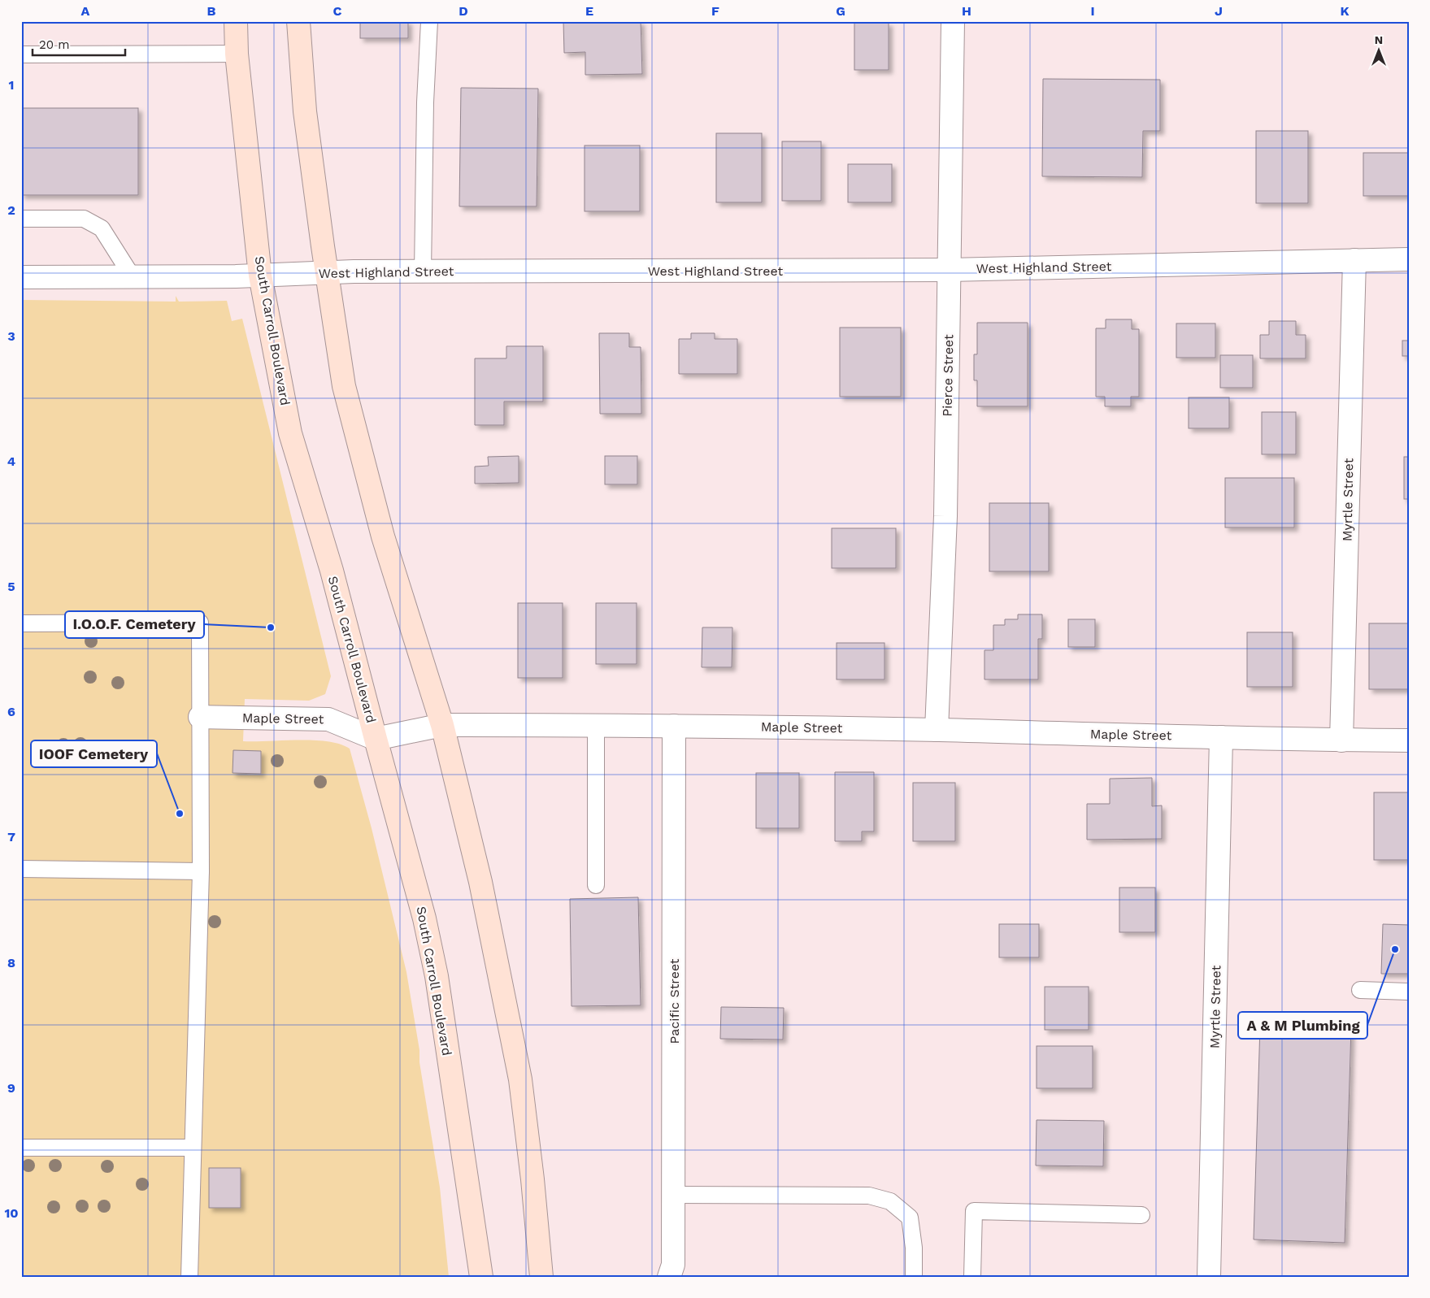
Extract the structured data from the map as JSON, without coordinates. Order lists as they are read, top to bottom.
{
  "streets": {
    "main road": ["South Carroll Boulevard"],
    "street": [
      "West Highland Street",
      "Pierce Street",
      "Myrtle Street",
      "Maple Street",
      "Pacific Street"
    ]
  },
  "crossings": [
    ["West Highland Street", "South Carroll Boulevard"],
    ["West Highland Street", "Pierce Street"],
    ["West Highland Street", "Myrtle Street"],
    ["South Carroll Boulevard", "Maple Street"],
    ["Pierce Street", "Maple Street"],
    ["Myrtle Street", "Maple Street"],
    ["Maple Street", "Pacific Street"]
  ],
  "places": ["I.O.O.F. Cemetery", "IOOF Cemetery", "A & M Plumbing"],
  "scale_bar": "20 m",
  "north": "top",
  "grid": {
    "columns": [
      "A",
      "B",
      "C",
      "D",
      "E",
      "F",
      "G",
      "H",
      "I",
      "J",
      "K"
    ],
    "rows": [
      "1",
      "2",
      "3",
      "4",
      "5",
      "6",
      "7",
      "8",
      "9",
      "10"
    ]
  }
}
